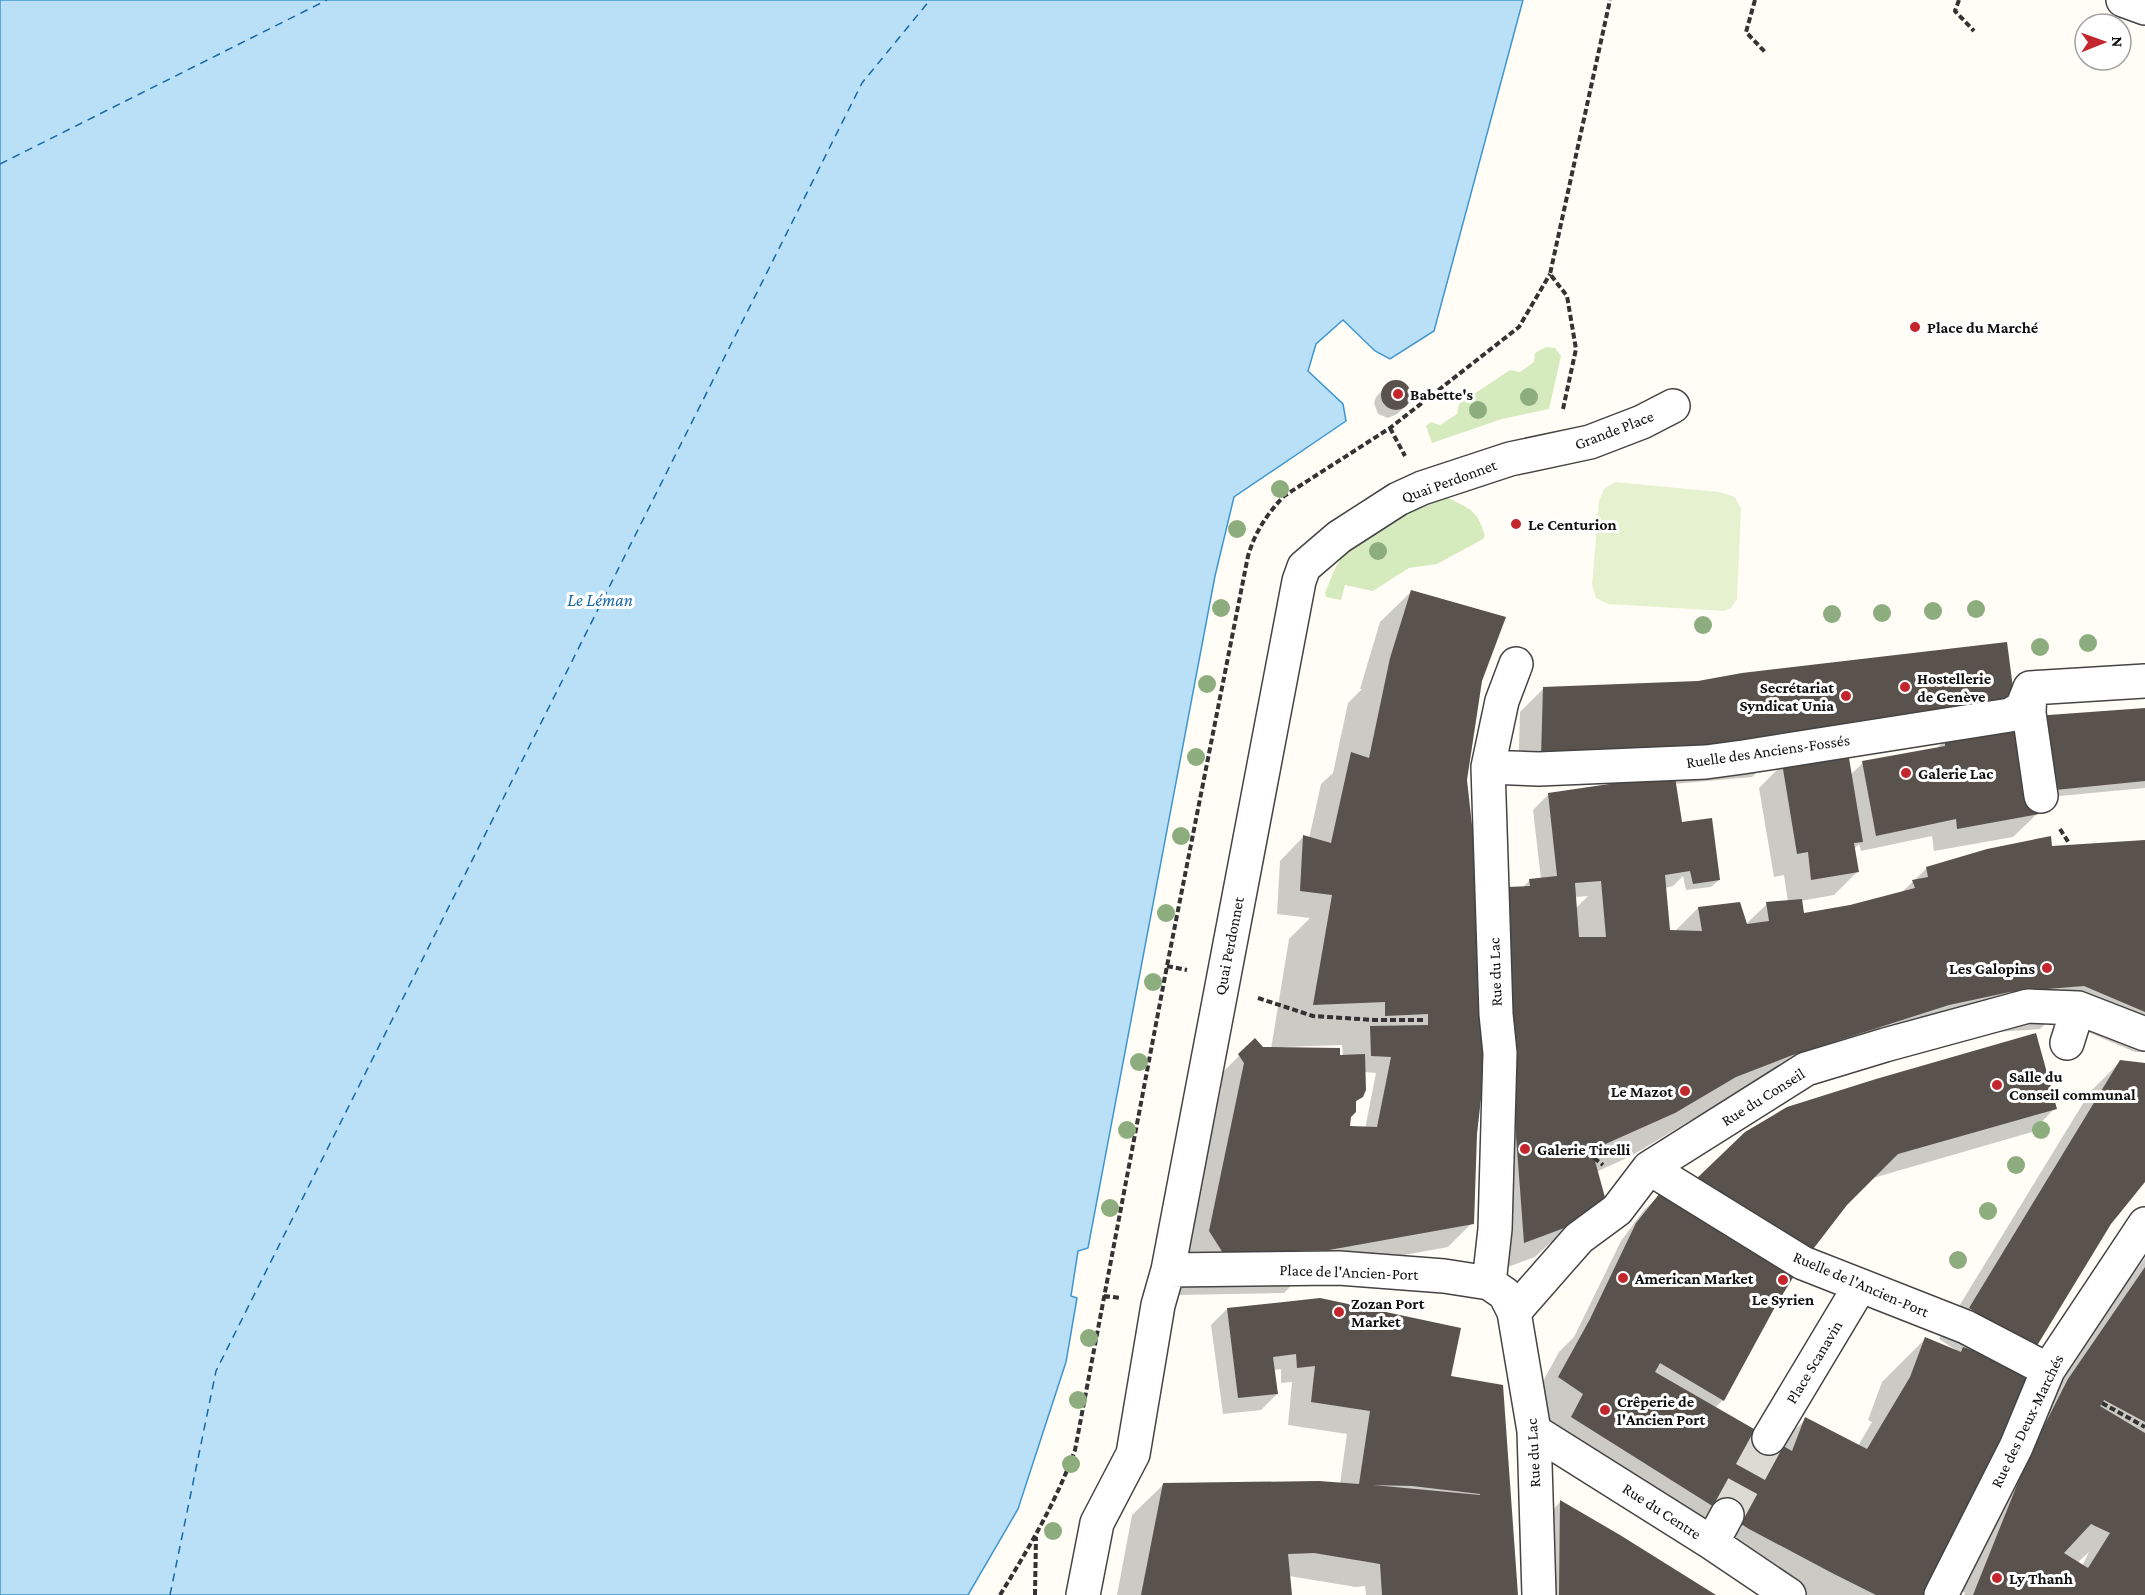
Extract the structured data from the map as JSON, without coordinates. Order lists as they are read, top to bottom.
{
  "streets": {
    "street": [
      "Grande Place",
      "Quai Perdonnet",
      "Ruelle des Anciens-Fossés",
      "Rue du Lac",
      "Rue du Conseil",
      "Place de l'Ancien-Port",
      "Ruelle de l'Ancien-Port",
      "Place Scanavin",
      "Rue des Deux-Marchés",
      "Rue du Centre"
    ]
  },
  "crossings": [
    ["Grande Place", "Quai Perdonnet"],
    ["Quai Perdonnet", "Place de l'Ancien-Port"],
    ["Ruelle des Anciens-Fossés", "Rue du Lac"],
    ["Rue du Lac", "Rue du Conseil"],
    ["Rue du Lac", "Place de l'Ancien-Port"],
    ["Rue du Lac", "Rue du Centre"],
    ["Rue du Conseil", "Ruelle de l'Ancien-Port"],
    ["Ruelle de l'Ancien-Port", "Place Scanavin"],
    ["Ruelle de l'Ancien-Port", "Rue des Deux-Marchés"]
  ],
  "water": ["Le Léman"],
  "places": [
    "Place du Marché",
    "Babette's",
    "Le Centurion",
    "Hostellerie de Genève",
    "Secrétariat Syndicat Unia",
    "Galerie Lac",
    "Les Galopins",
    "Salle du Conseil communal",
    "Le Mazot",
    "Galerie Tirelli",
    "American Market",
    "Le Syrien",
    "Zozan Port Market",
    "Crêperie de l'Ancien Port",
    "Ly Thanh"
  ],
  "north": "right"
}
